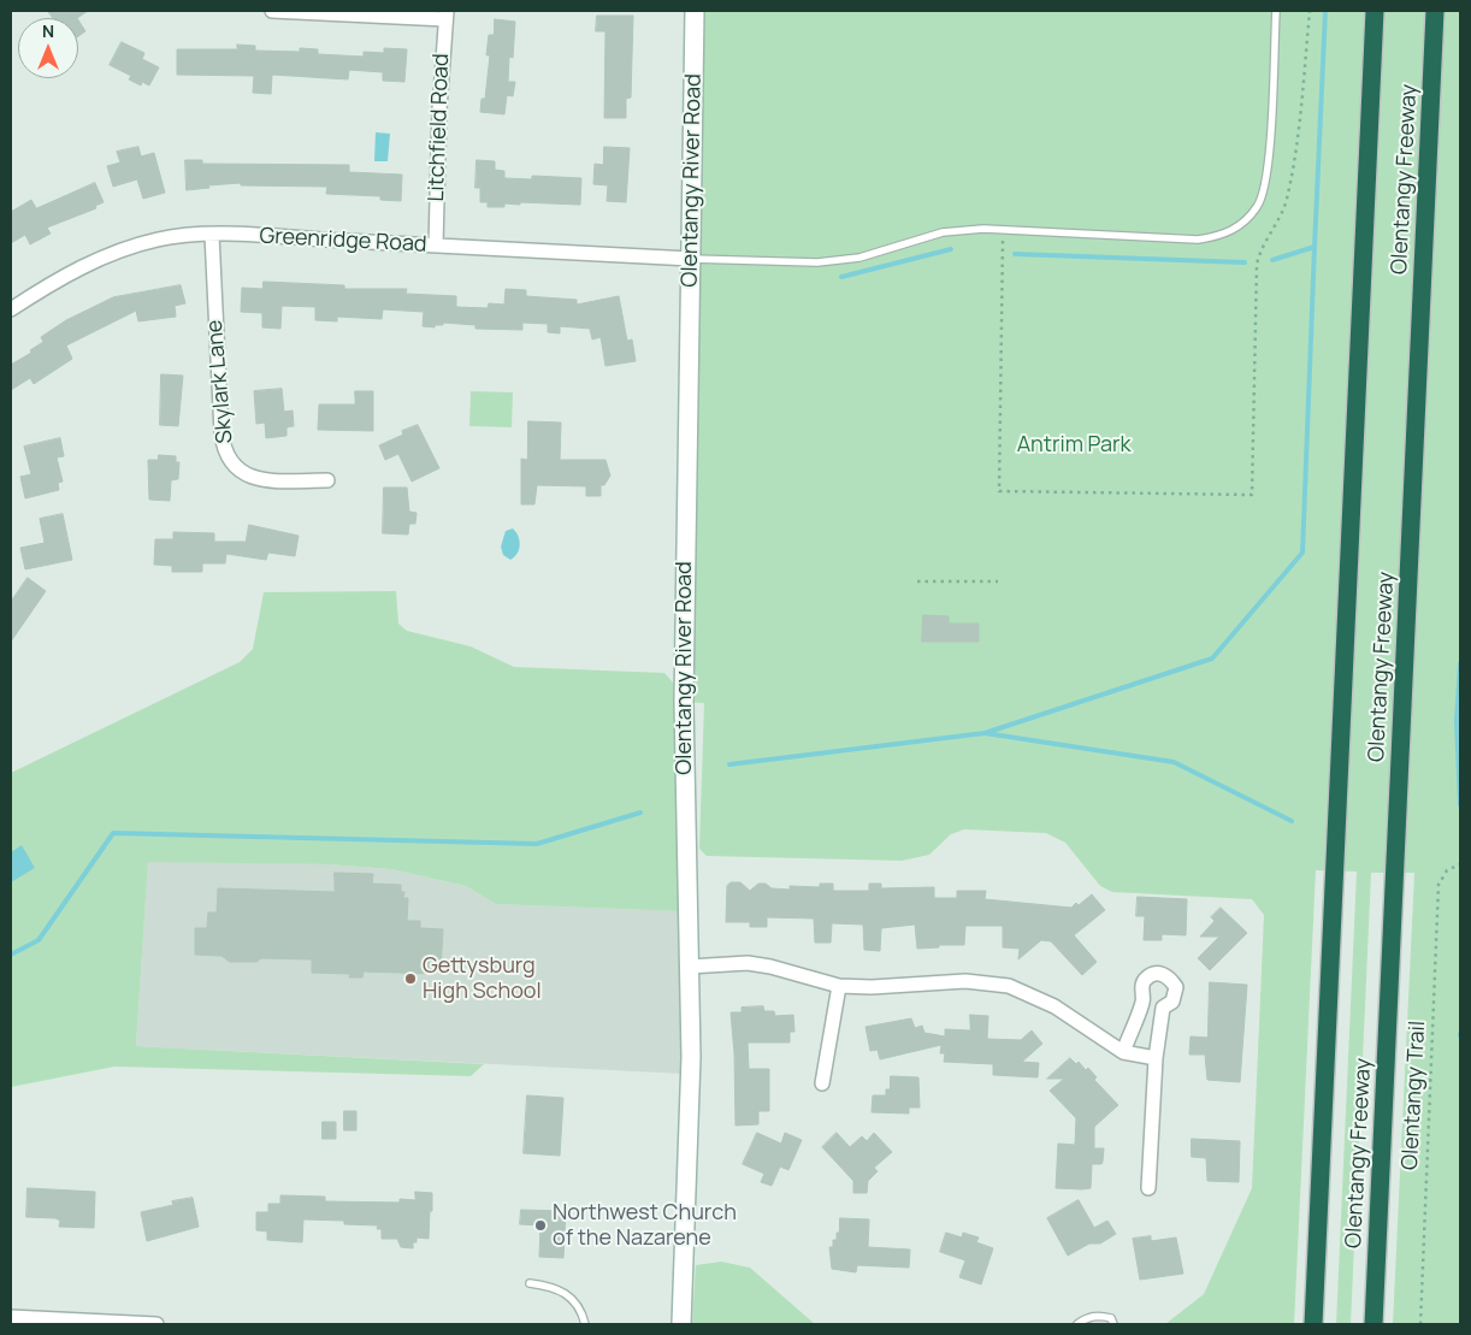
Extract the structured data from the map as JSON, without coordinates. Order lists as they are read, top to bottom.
{
  "streets": {
    "highway": ["Olentangy Freeway"],
    "main road": ["Olentangy River Road"],
    "street": ["Litchfield Road", "Greenridge Road", "Skylark Lane"],
    "path": ["Olentangy Trail"]
  },
  "crossings": [
    ["Litchfield Road", "Greenridge Road"],
    ["Olentangy River Road", "Greenridge Road"],
    ["Greenridge Road", "Skylark Lane"]
  ],
  "parks": ["Antrim Park"],
  "places": ["Gettysburg High School", "Northwest Church of the Nazarene"],
  "north": "top"
}
